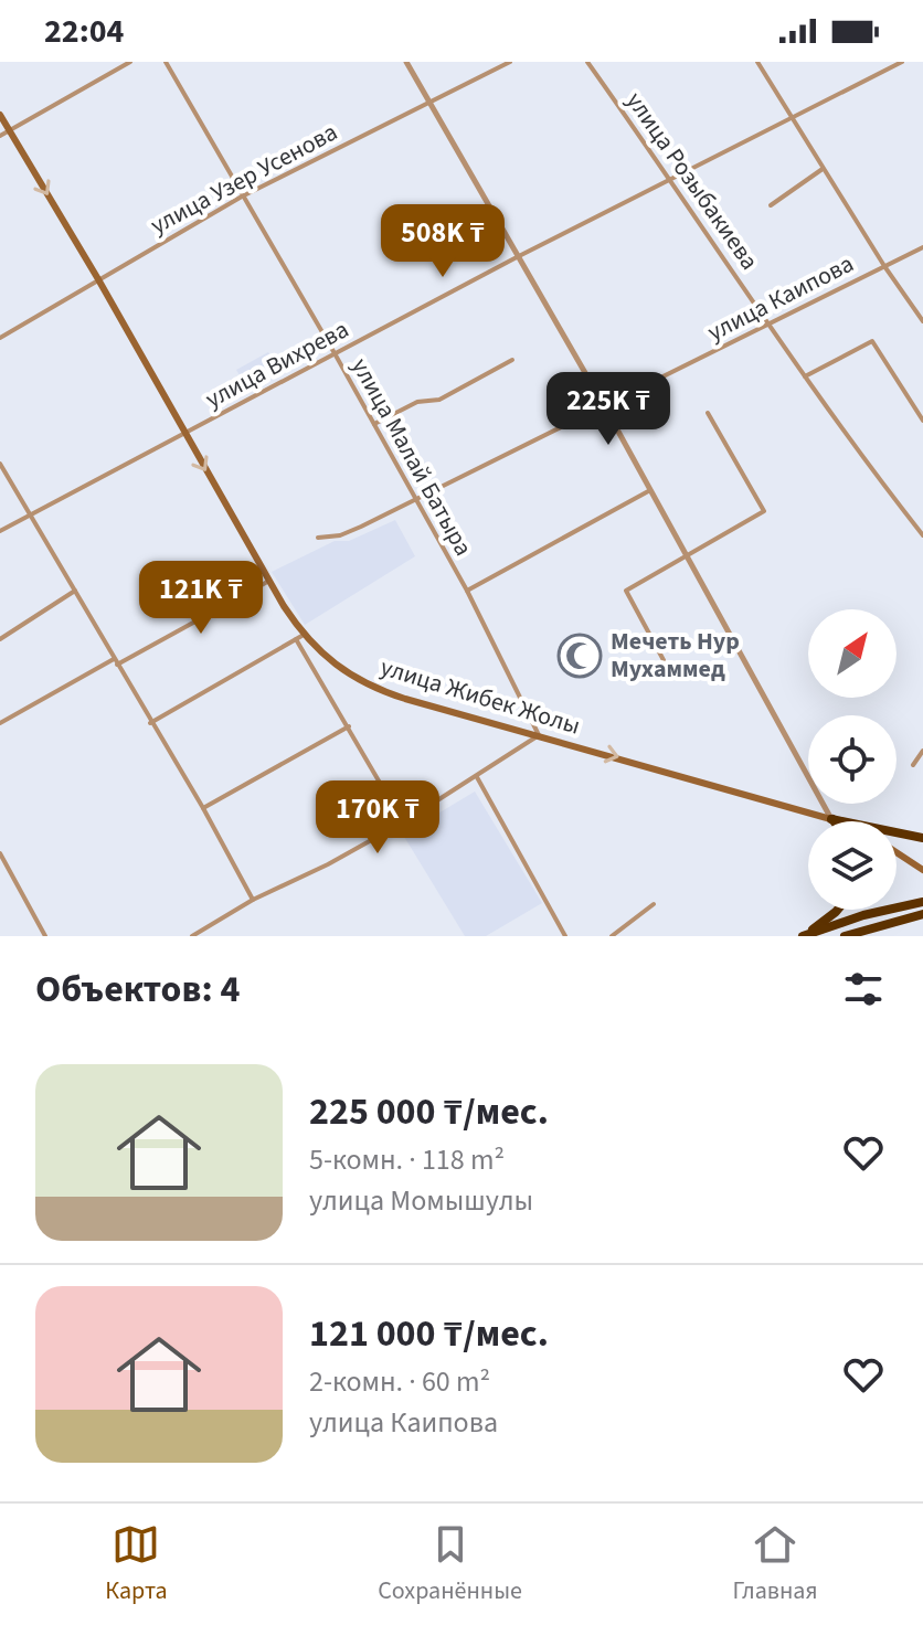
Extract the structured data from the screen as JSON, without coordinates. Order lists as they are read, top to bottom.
{
  "streets": {
    "main road": ["улица Жибек Жолы"],
    "street": [
      "улица Узер Усенова",
      "улица Розыбакиева",
      "улица Каипова",
      "улица Вихрева",
      "улица Малай Батыра"
    ]
  },
  "crossings": [
    ["улица Узер Усенова", "улица Малай Батыра"],
    ["улица Узер Усенова", "улица Жибек Жолы"],
    ["улица Розыбакиева", "улица Каипова"],
    ["улица Розыбакиева", "улица Вихрева"],
    ["улица Каипова", "улица Малай Батыра"],
    ["улица Вихрева", "улица Малай Батыра"],
    ["улица Вихрева", "улица Жибек Жолы"],
    ["улица Малай Батыра", "улица Жибек Жолы"]
  ],
  "one_way": ["улица Жибек Жолы"],
  "places": {
    "mosque": ["Мечеть Нур Мухаммед"]
  },
  "north": "top right",
  "page": {
    "status": "22:04",
    "price": [
      "508K ₸",
      "225K ₸",
      "121K ₸",
      "170K ₸"
    ],
    "heading": "Объектов: 4",
    "list": [
      {
        "name": "225 000 ₸/мес.",
        "note": "5-комн. · 118 m² · улица Момышулы"
      },
      {
        "name": "121 000 ₸/мес.",
        "note": "2-комн. · 60 m² · улица Каипова"
      }
    ],
    "tabs": ["Карта", "Сохранённые", "Главная"]
  }
}
